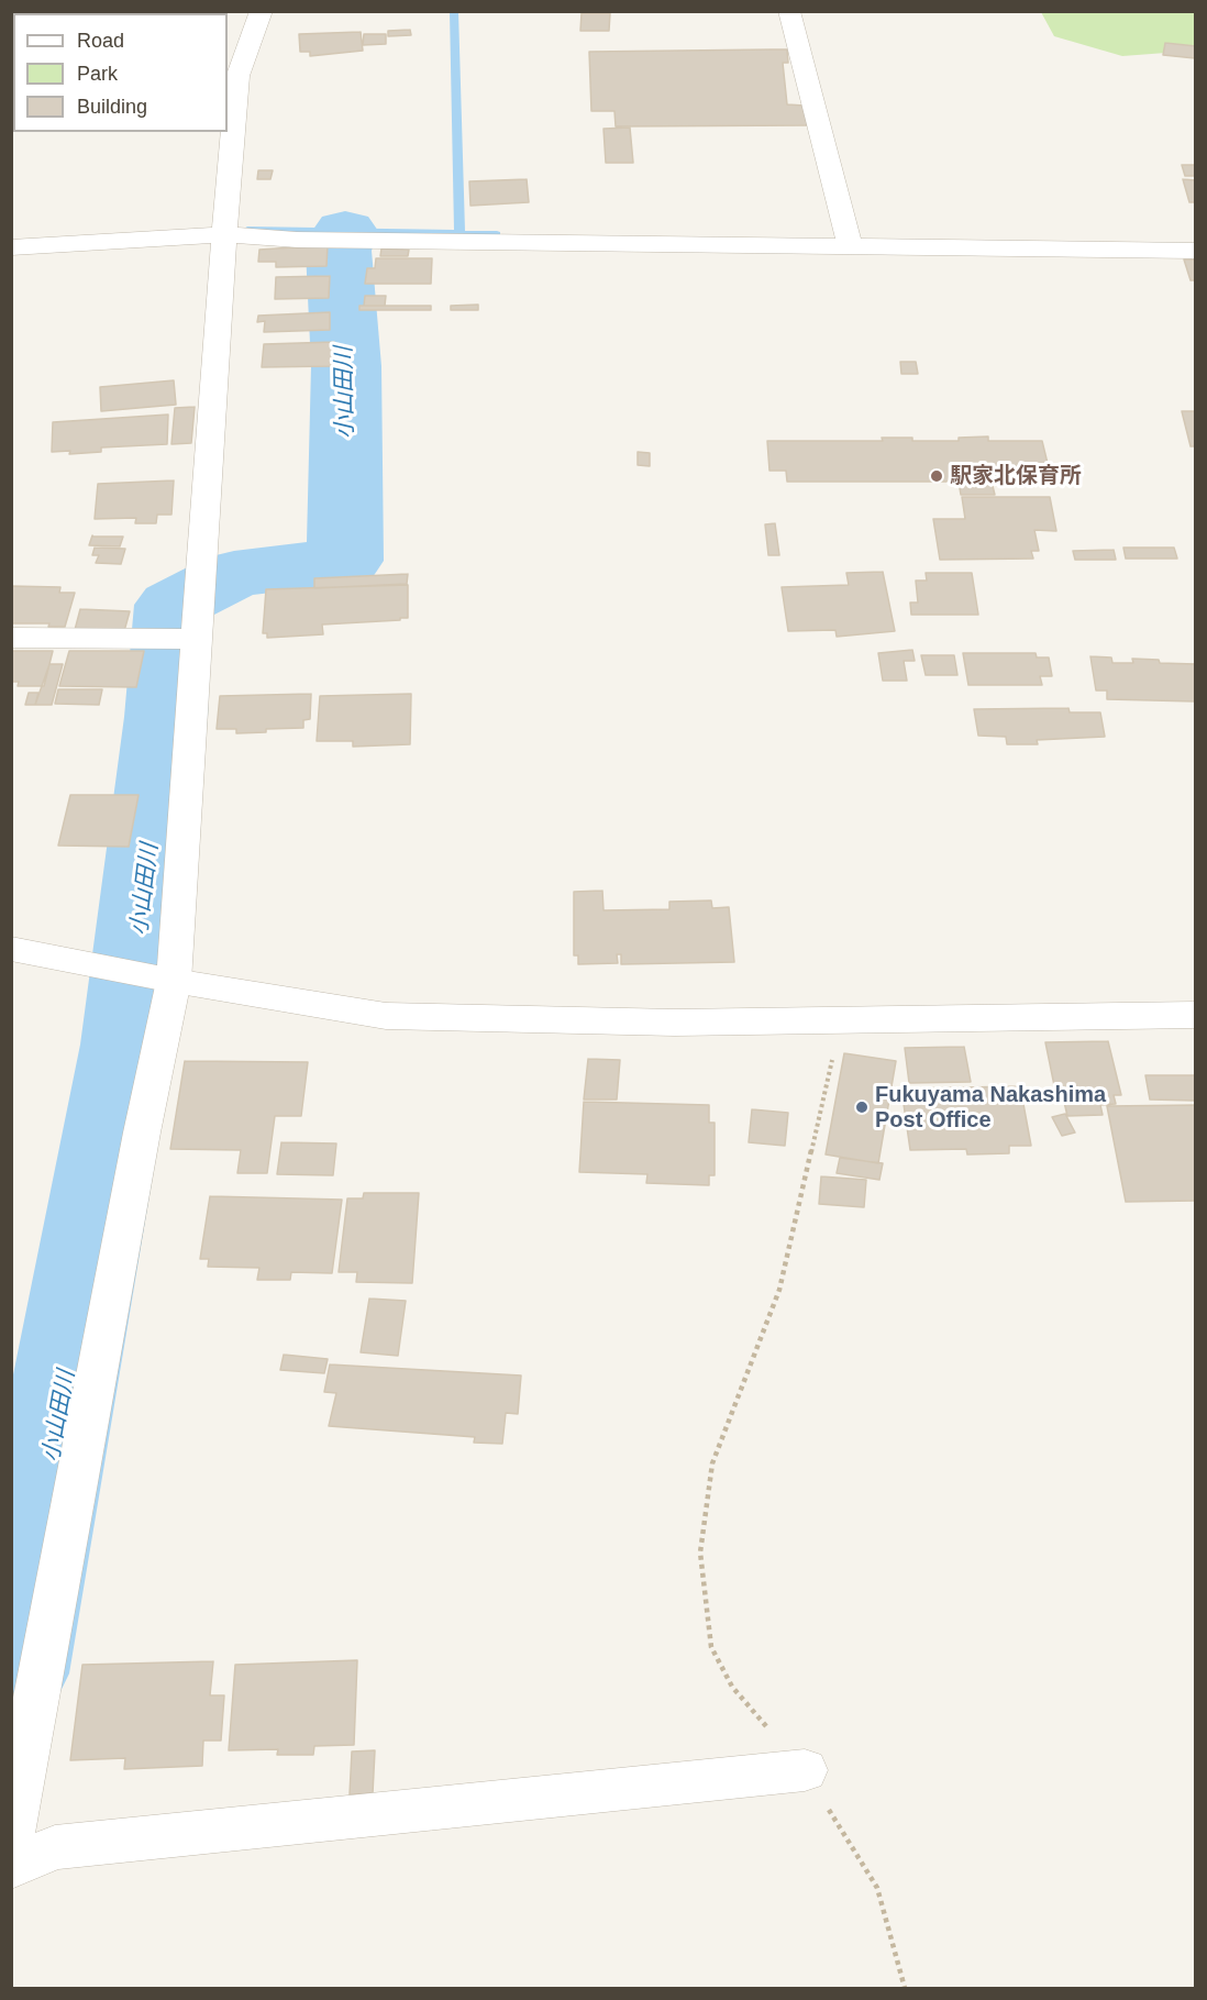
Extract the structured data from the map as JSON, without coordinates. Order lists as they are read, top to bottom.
{
  "water": ["小山田川"],
  "places": ["駅家北保育所", "Fukuyama Nakashima Post Office"],
  "legend": ["Road", "Park", "Building"]
}
